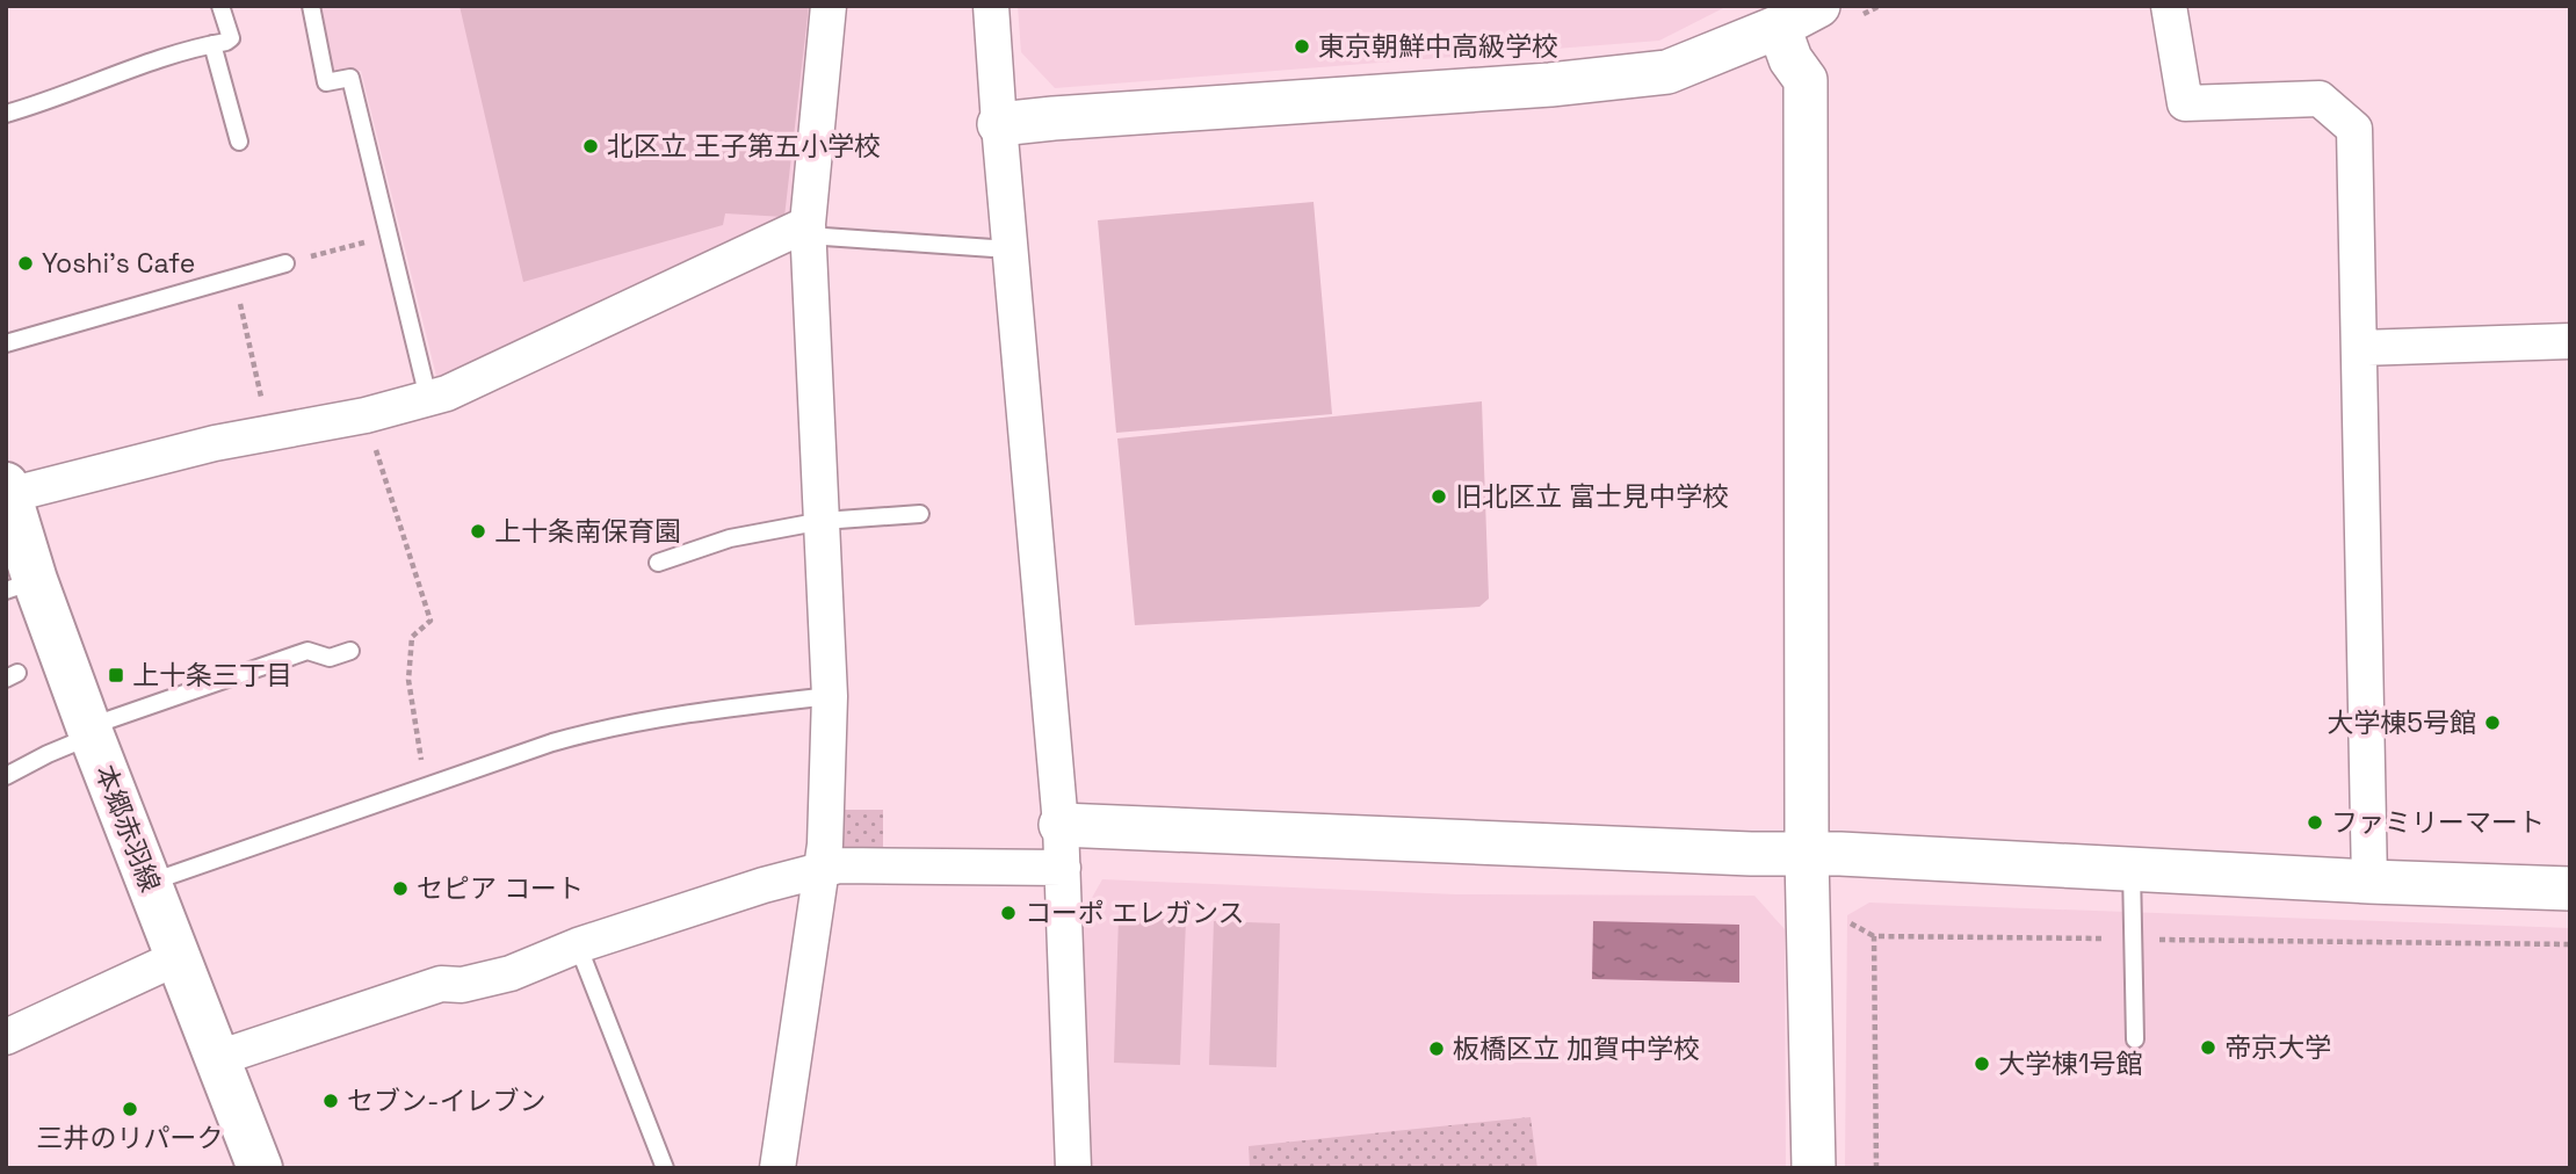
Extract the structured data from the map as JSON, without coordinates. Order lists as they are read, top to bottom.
{
  "streets": {
    "main road": ["本郷赤羽線"]
  },
  "places": {
    "other": [
      "東京朝鮮中高級学校",
      "北区立 王子第五小学校",
      "Yoshi's Cafe",
      "旧北区立 富士見中学校",
      "上十条南保育園",
      "大学棟5号館",
      "ファミリーマート",
      "セピア コート",
      "コーポ エレガンス",
      "帝京大学",
      "板橋区立 加賀中学校",
      "大学棟1号館",
      "セブン-イレブン",
      "三井のリパーク"
    ],
    "transit": ["上十条三丁目"]
  }
}
